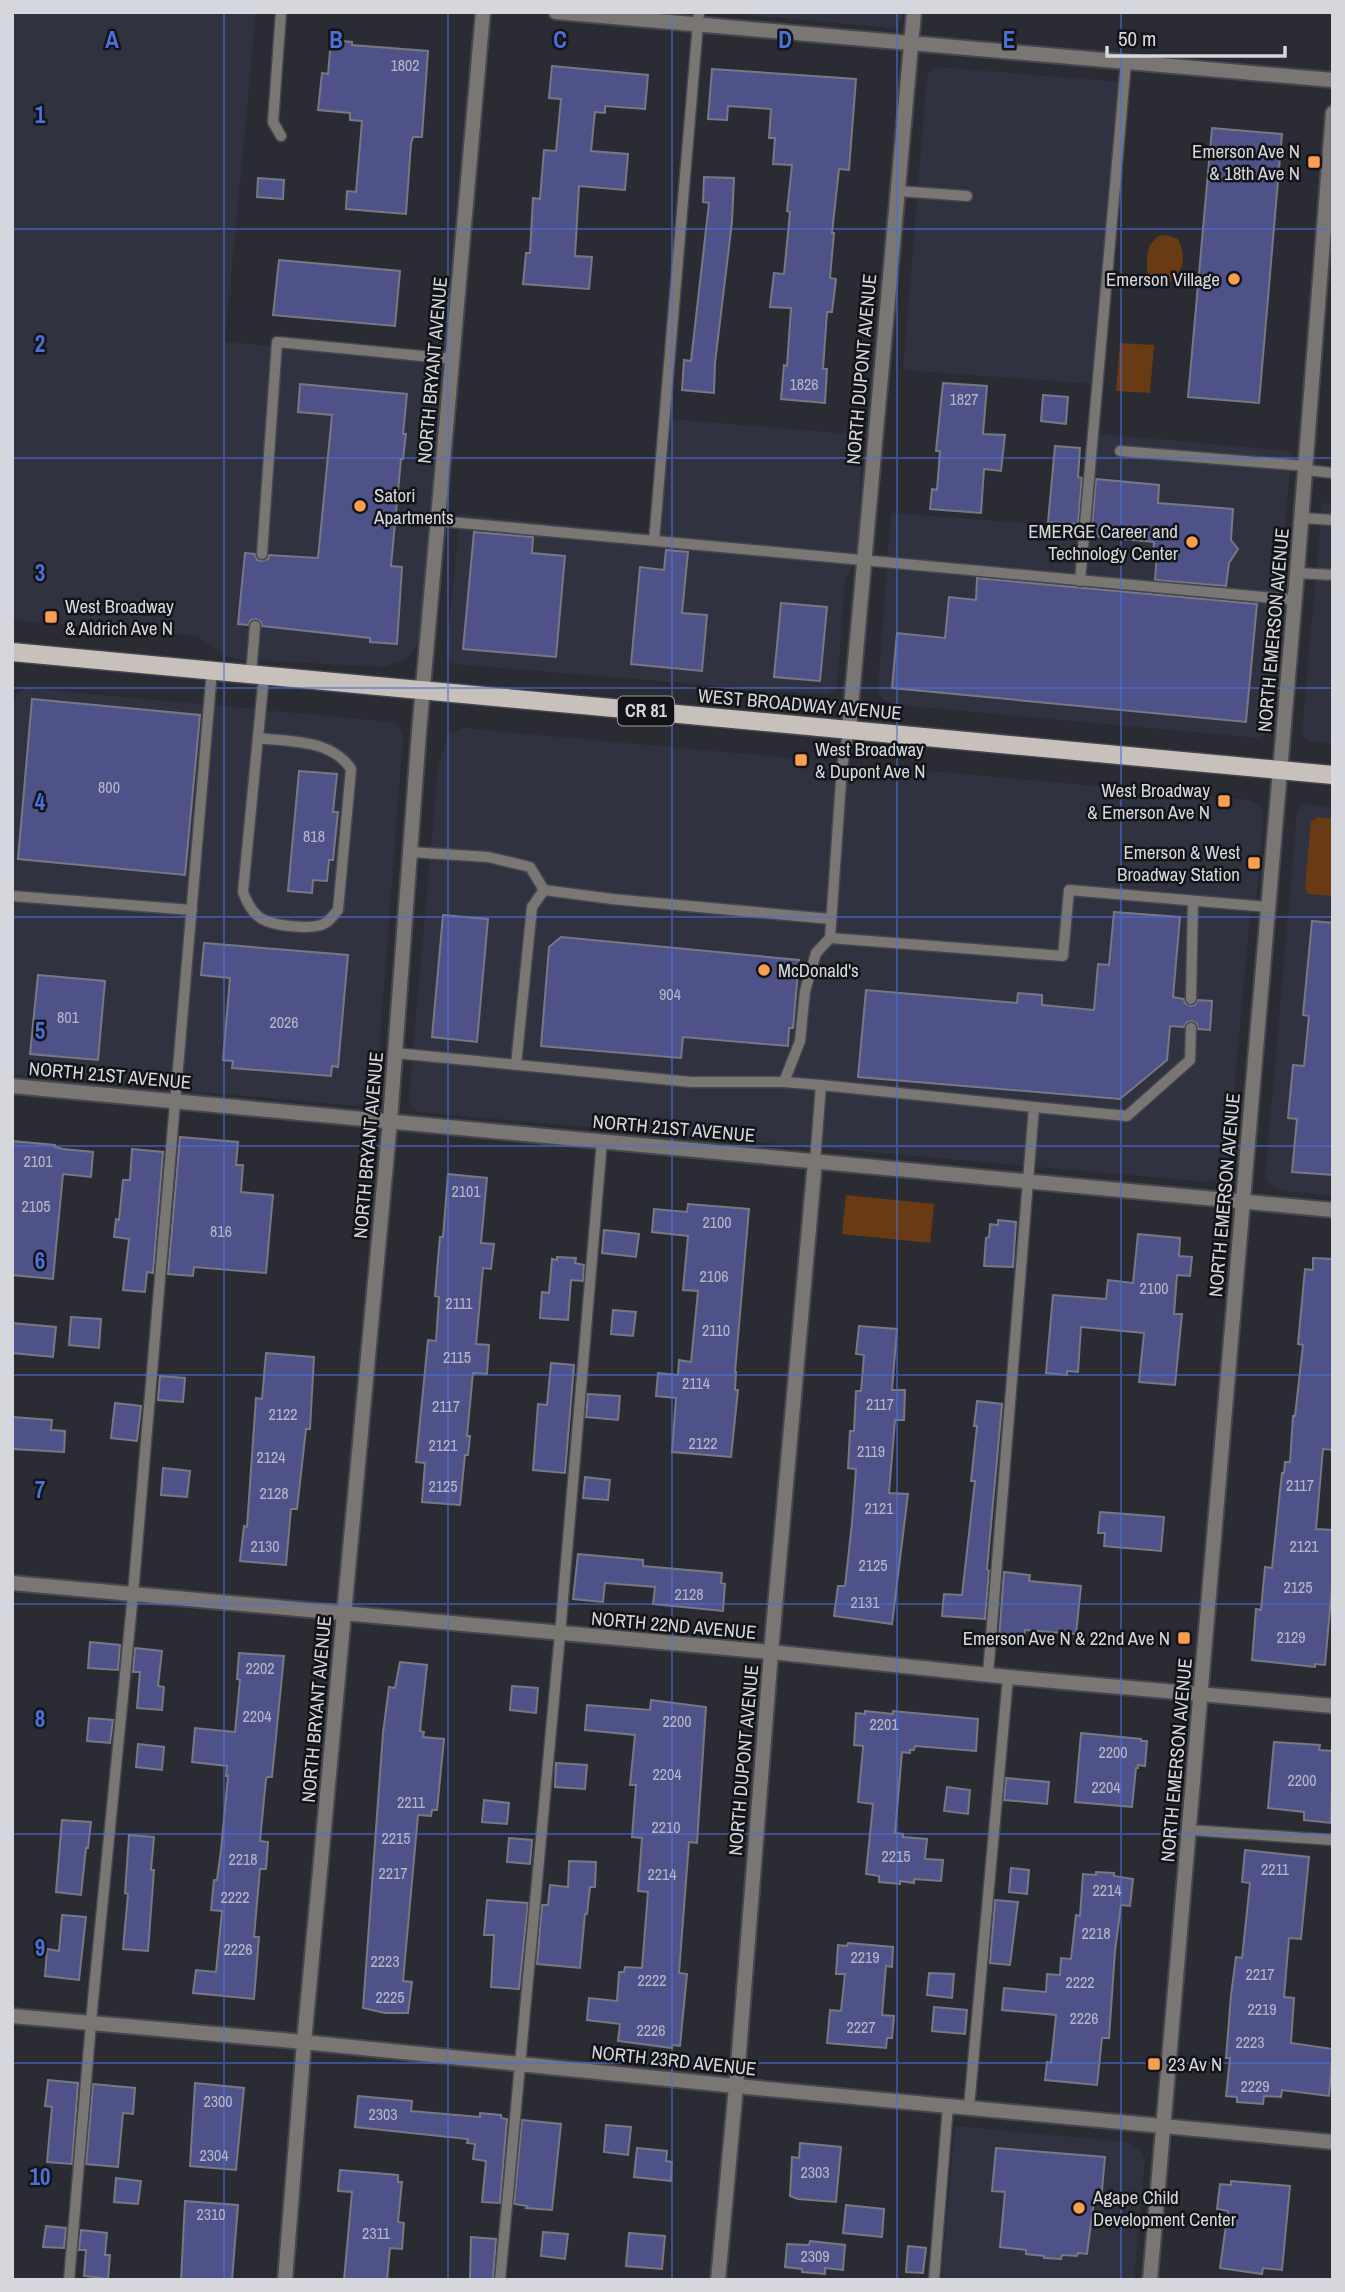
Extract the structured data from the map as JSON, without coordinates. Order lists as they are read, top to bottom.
{
  "streets": {
    "main road": ["WEST BROADWAY AVENUE", "CR 81"],
    "street": [
      "NORTH DUPONT AVENUE",
      "NORTH BRYANT AVENUE",
      "NORTH EMERSON AVENUE",
      "NORTH 21ST AVENUE",
      "NORTH 22ND AVENUE",
      "NORTH 23RD AVENUE"
    ]
  },
  "crossings": [
    ["NORTH DUPONT AVENUE", "WEST BROADWAY AVENUE"],
    ["NORTH DUPONT AVENUE", "NORTH 21ST AVENUE"],
    ["NORTH DUPONT AVENUE", "NORTH 22ND AVENUE"],
    ["NORTH DUPONT AVENUE", "NORTH 23RD AVENUE"],
    ["NORTH BRYANT AVENUE", "WEST BROADWAY AVENUE"],
    ["NORTH BRYANT AVENUE", "NORTH 21ST AVENUE"],
    ["NORTH BRYANT AVENUE", "NORTH 22ND AVENUE"],
    ["NORTH BRYANT AVENUE", "NORTH 23RD AVENUE"],
    ["NORTH EMERSON AVENUE", "WEST BROADWAY AVENUE"],
    ["NORTH EMERSON AVENUE", "NORTH 21ST AVENUE"],
    ["NORTH EMERSON AVENUE", "NORTH 22ND AVENUE"],
    ["NORTH EMERSON AVENUE", "NORTH 23RD AVENUE"]
  ],
  "places": {
    "transit": [
      "Emerson Ave N & 18th Ave N",
      "West Broadway & Aldrich Ave N",
      "West Broadway & Dupont Ave N",
      "West Broadway & Emerson Ave N",
      "Emerson & West Broadway Station",
      "Emerson Ave N & 22nd Ave N",
      "23 Av N"
    ],
    "other": [
      "Emerson Village",
      "Satori Apartments",
      "EMERGE Career and Technology Center",
      "McDonald's",
      "Agape Child Development Center"
    ]
  },
  "house_numbers": [
    "1802",
    "1826",
    "1827",
    "800",
    "818",
    "904",
    "801",
    "2026",
    "2101",
    "2101",
    "2105",
    "2100",
    "816",
    "2106",
    "2100",
    "2111",
    "2110",
    "2115",
    "2114",
    "2117",
    "2117",
    "2122",
    "2122",
    "2121",
    "2119",
    "2124",
    "2117",
    "2125",
    "2128",
    "2121",
    "2130",
    "2121",
    "2125",
    "2125",
    "2128",
    "2131",
    "2129",
    "2202",
    "2204",
    "2200",
    "2201",
    "2200",
    "2204",
    "2200",
    "2204",
    "2211",
    "2210",
    "2215",
    "2215",
    "2218",
    "2211",
    "2217",
    "2214",
    "2214",
    "2222",
    "2218",
    "2226",
    "2219",
    "2223",
    "2217",
    "2222",
    "2222",
    "2225",
    "2219",
    "2226",
    "2227",
    "2226",
    "2223",
    "2229",
    "2300",
    "2303",
    "2304",
    "2303",
    "2310",
    "2311",
    "2309"
  ],
  "scale_bar": "50 m",
  "grid": {
    "columns": [
      "A",
      "B",
      "C",
      "D",
      "E"
    ],
    "rows": [
      "1",
      "2",
      "3",
      "4",
      "5",
      "6",
      "7",
      "8",
      "9",
      "10"
    ]
  }
}
